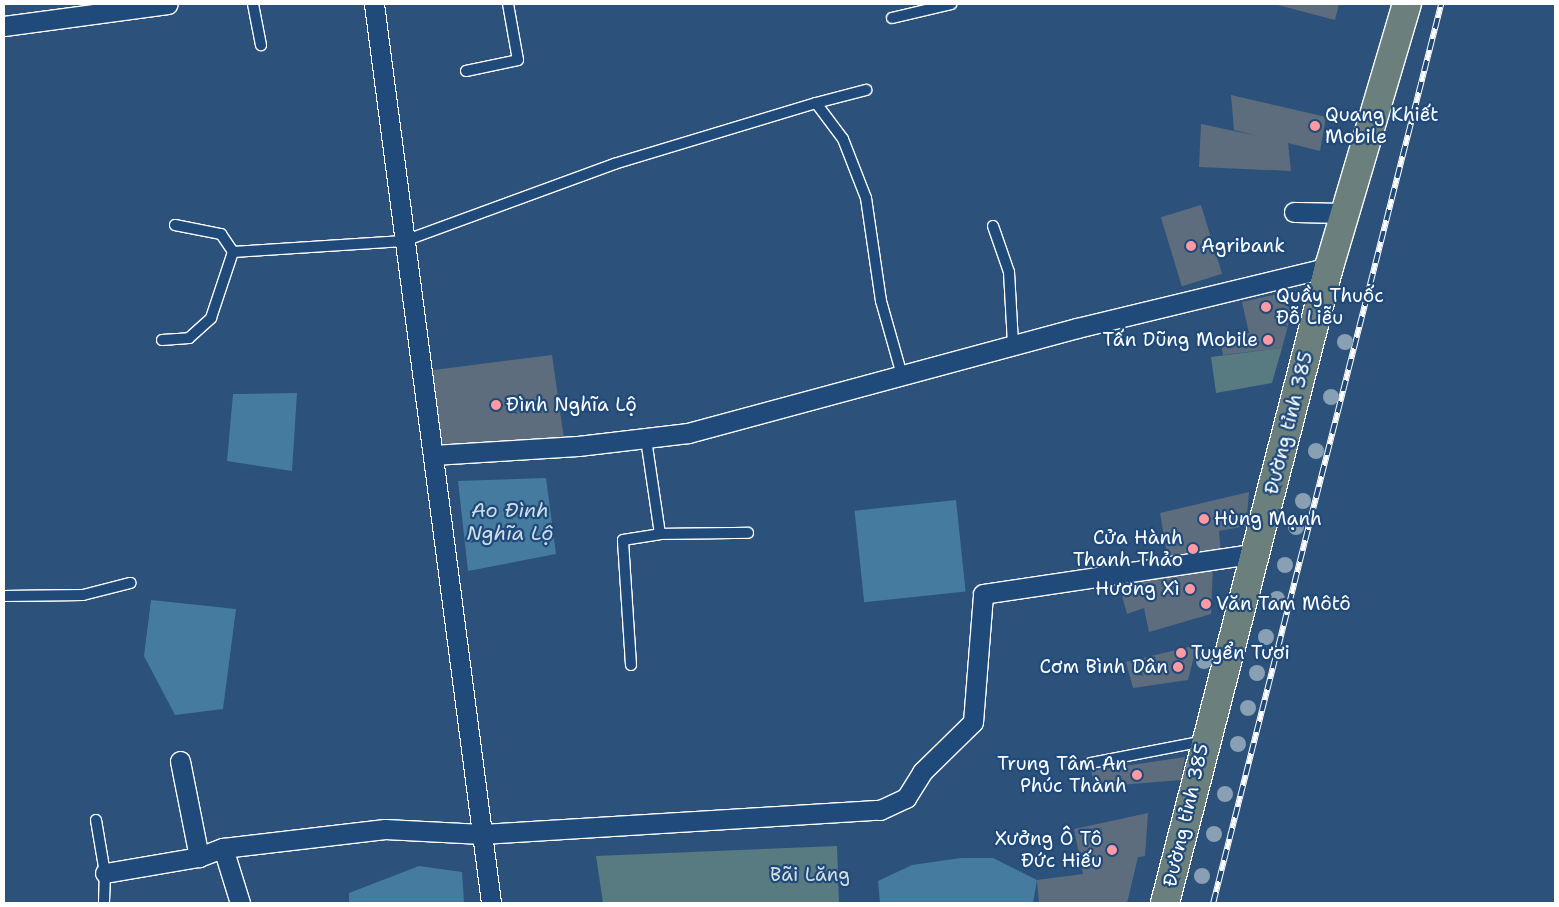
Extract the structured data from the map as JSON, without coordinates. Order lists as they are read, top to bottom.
{
  "streets": {
    "main road": ["Đường tỉnh 385"]
  },
  "water": ["Ao Đình Nghĩa Lộ"],
  "parks": ["Bãi Lăng"],
  "places": [
    "Quang Khiết Mobile",
    "Agribank",
    "Quầy Thuốc Đỗ Liễu",
    "Tấn Dũng Mobile",
    "Đình Nghĩa Lộ",
    "Hùng Mạnh",
    "Cửa Hành Thanh Thảo",
    "Hương Xì",
    "Văn Tam Môtô",
    "Tuyển Tươi",
    "Cơm Bình Dân",
    "Trung Tâm An Phúc Thành",
    "Xưởng Ô Tô Đức Hiếu"
  ]
}
